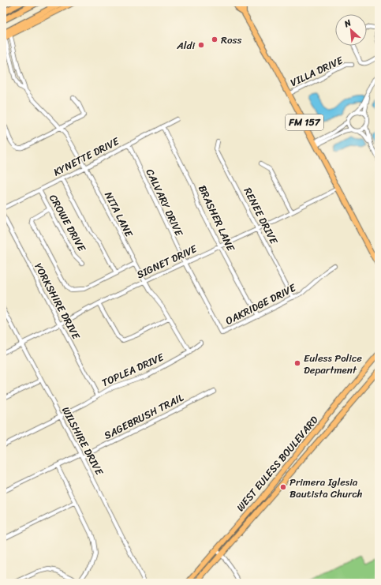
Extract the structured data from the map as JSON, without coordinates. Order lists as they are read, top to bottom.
{
  "streets": {
    "main road": ["FM 157", "WEST EULESS BOULEVARD"],
    "street": [
      "VILLA DRIVE",
      "KYNETTE DRIVE",
      "CALVARY DRIVE",
      "NITA LANE",
      "RENEE DRIVE",
      "BRASHER LANE",
      "CROWE DRIVE",
      "SIGNET DRIVE",
      "YORKSHIRE DRIVE",
      "OAKRIDGE DRIVE",
      "TOPLEA DRIVE",
      "SAGEBRUSH TRAIL",
      "WILSHIRE DRIVE"
    ]
  },
  "crossings": [
    ["VILLA DRIVE", "FM 157"],
    ["FM 157", "SIGNET DRIVE"],
    ["KYNETTE DRIVE", "CALVARY DRIVE"],
    ["KYNETTE DRIVE", "NITA LANE"],
    ["KYNETTE DRIVE", "BRASHER LANE"],
    ["KYNETTE DRIVE", "CROWE DRIVE"],
    ["CALVARY DRIVE", "SIGNET DRIVE"],
    ["CALVARY DRIVE", "OAKRIDGE DRIVE"],
    ["NITA LANE", "SIGNET DRIVE"],
    ["NITA LANE", "TOPLEA DRIVE"],
    ["RENEE DRIVE", "SIGNET DRIVE"],
    ["RENEE DRIVE", "OAKRIDGE DRIVE"],
    ["BRASHER LANE", "SIGNET DRIVE"],
    ["BRASHER LANE", "OAKRIDGE DRIVE"],
    ["SIGNET DRIVE", "YORKSHIRE DRIVE"],
    ["SIGNET DRIVE", "WILSHIRE DRIVE"],
    ["YORKSHIRE DRIVE", "TOPLEA DRIVE"],
    ["TOPLEA DRIVE", "WILSHIRE DRIVE"],
    ["SAGEBRUSH TRAIL", "WILSHIRE DRIVE"]
  ],
  "places": [
    "Ross",
    "Aldi",
    "Euless Police Department",
    "Primera Iglesia Bautista Church"
  ],
  "north": "top left"
}
